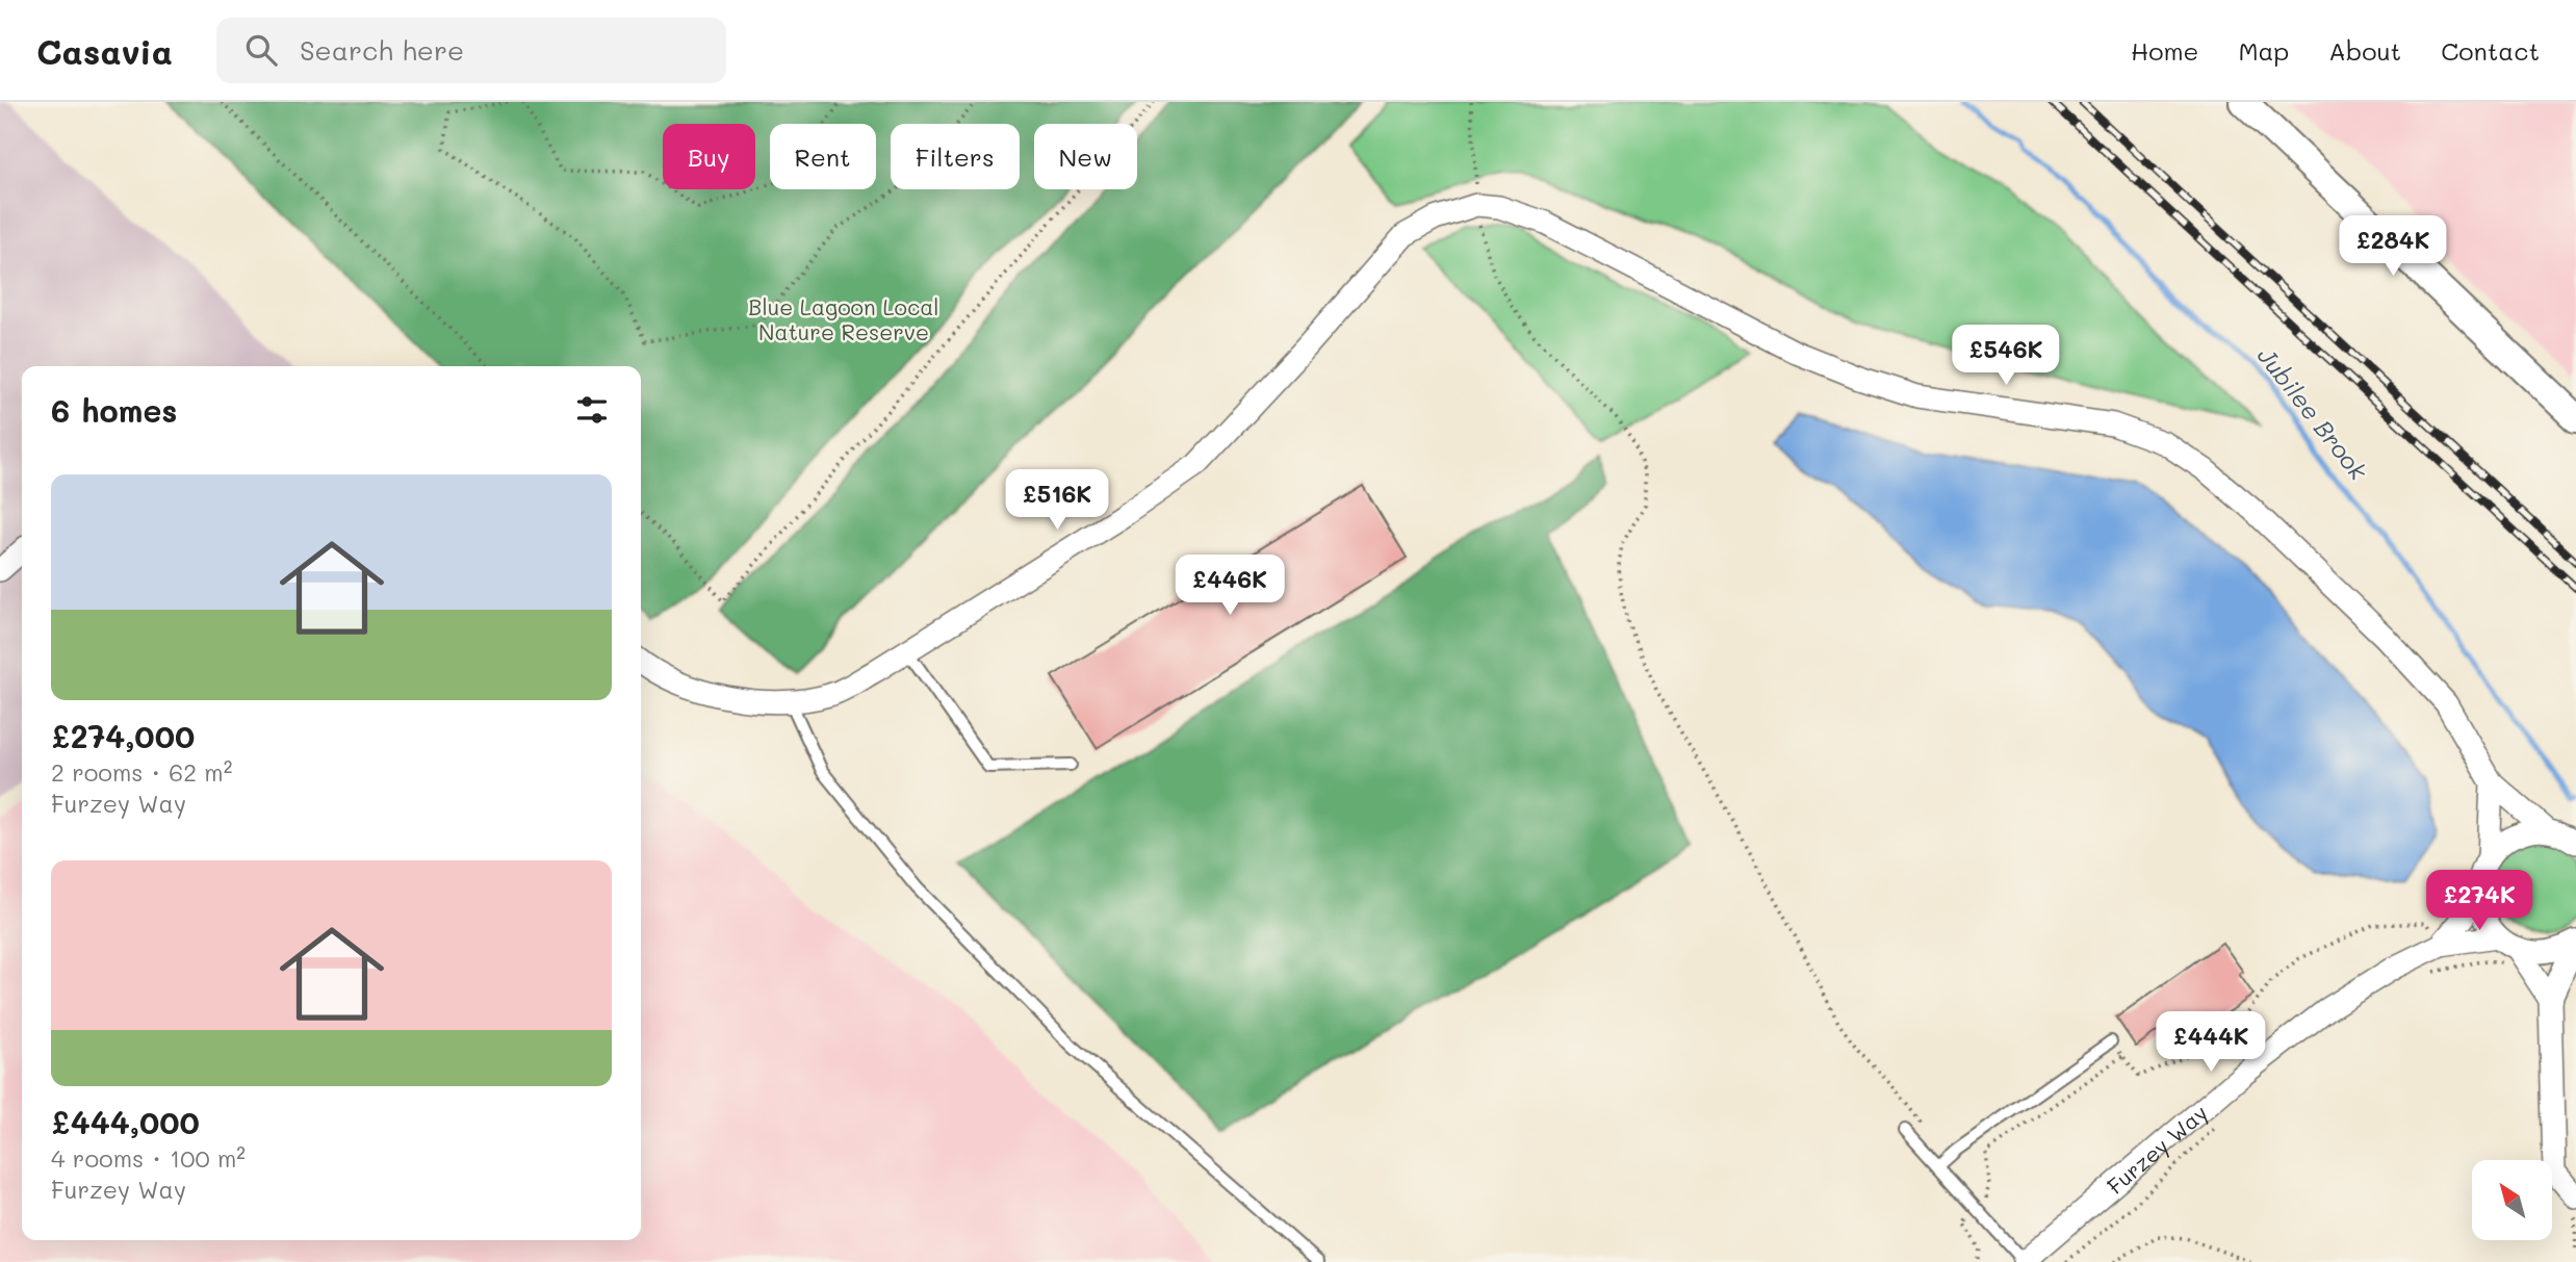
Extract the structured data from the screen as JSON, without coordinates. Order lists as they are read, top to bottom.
{
  "streets": {
    "street": ["Furzey Way"]
  },
  "water": ["Jubilee Brook"],
  "parks": ["Blue Lagoon Local Nature Reserve"],
  "north": "top left",
  "page": {
    "header": "Casavia",
    "search": "Search here",
    "nav": [
      "Home",
      "Map",
      "About",
      "Contact"
    ],
    "chip": [
      "Buy",
      "Rent",
      "Filters",
      "New"
    ],
    "price": [
      "£284K",
      "£546K",
      "£516K",
      "£446K",
      "£274K",
      "£444K"
    ],
    "heading": "6 homes",
    "list": [
      {
        "name": "£274,000",
        "note": "2 rooms · 62 m² · Furzey Way"
      },
      {
        "name": "£444,000",
        "note": "4 rooms · 100 m² · Furzey Way"
      }
    ]
  }
}
